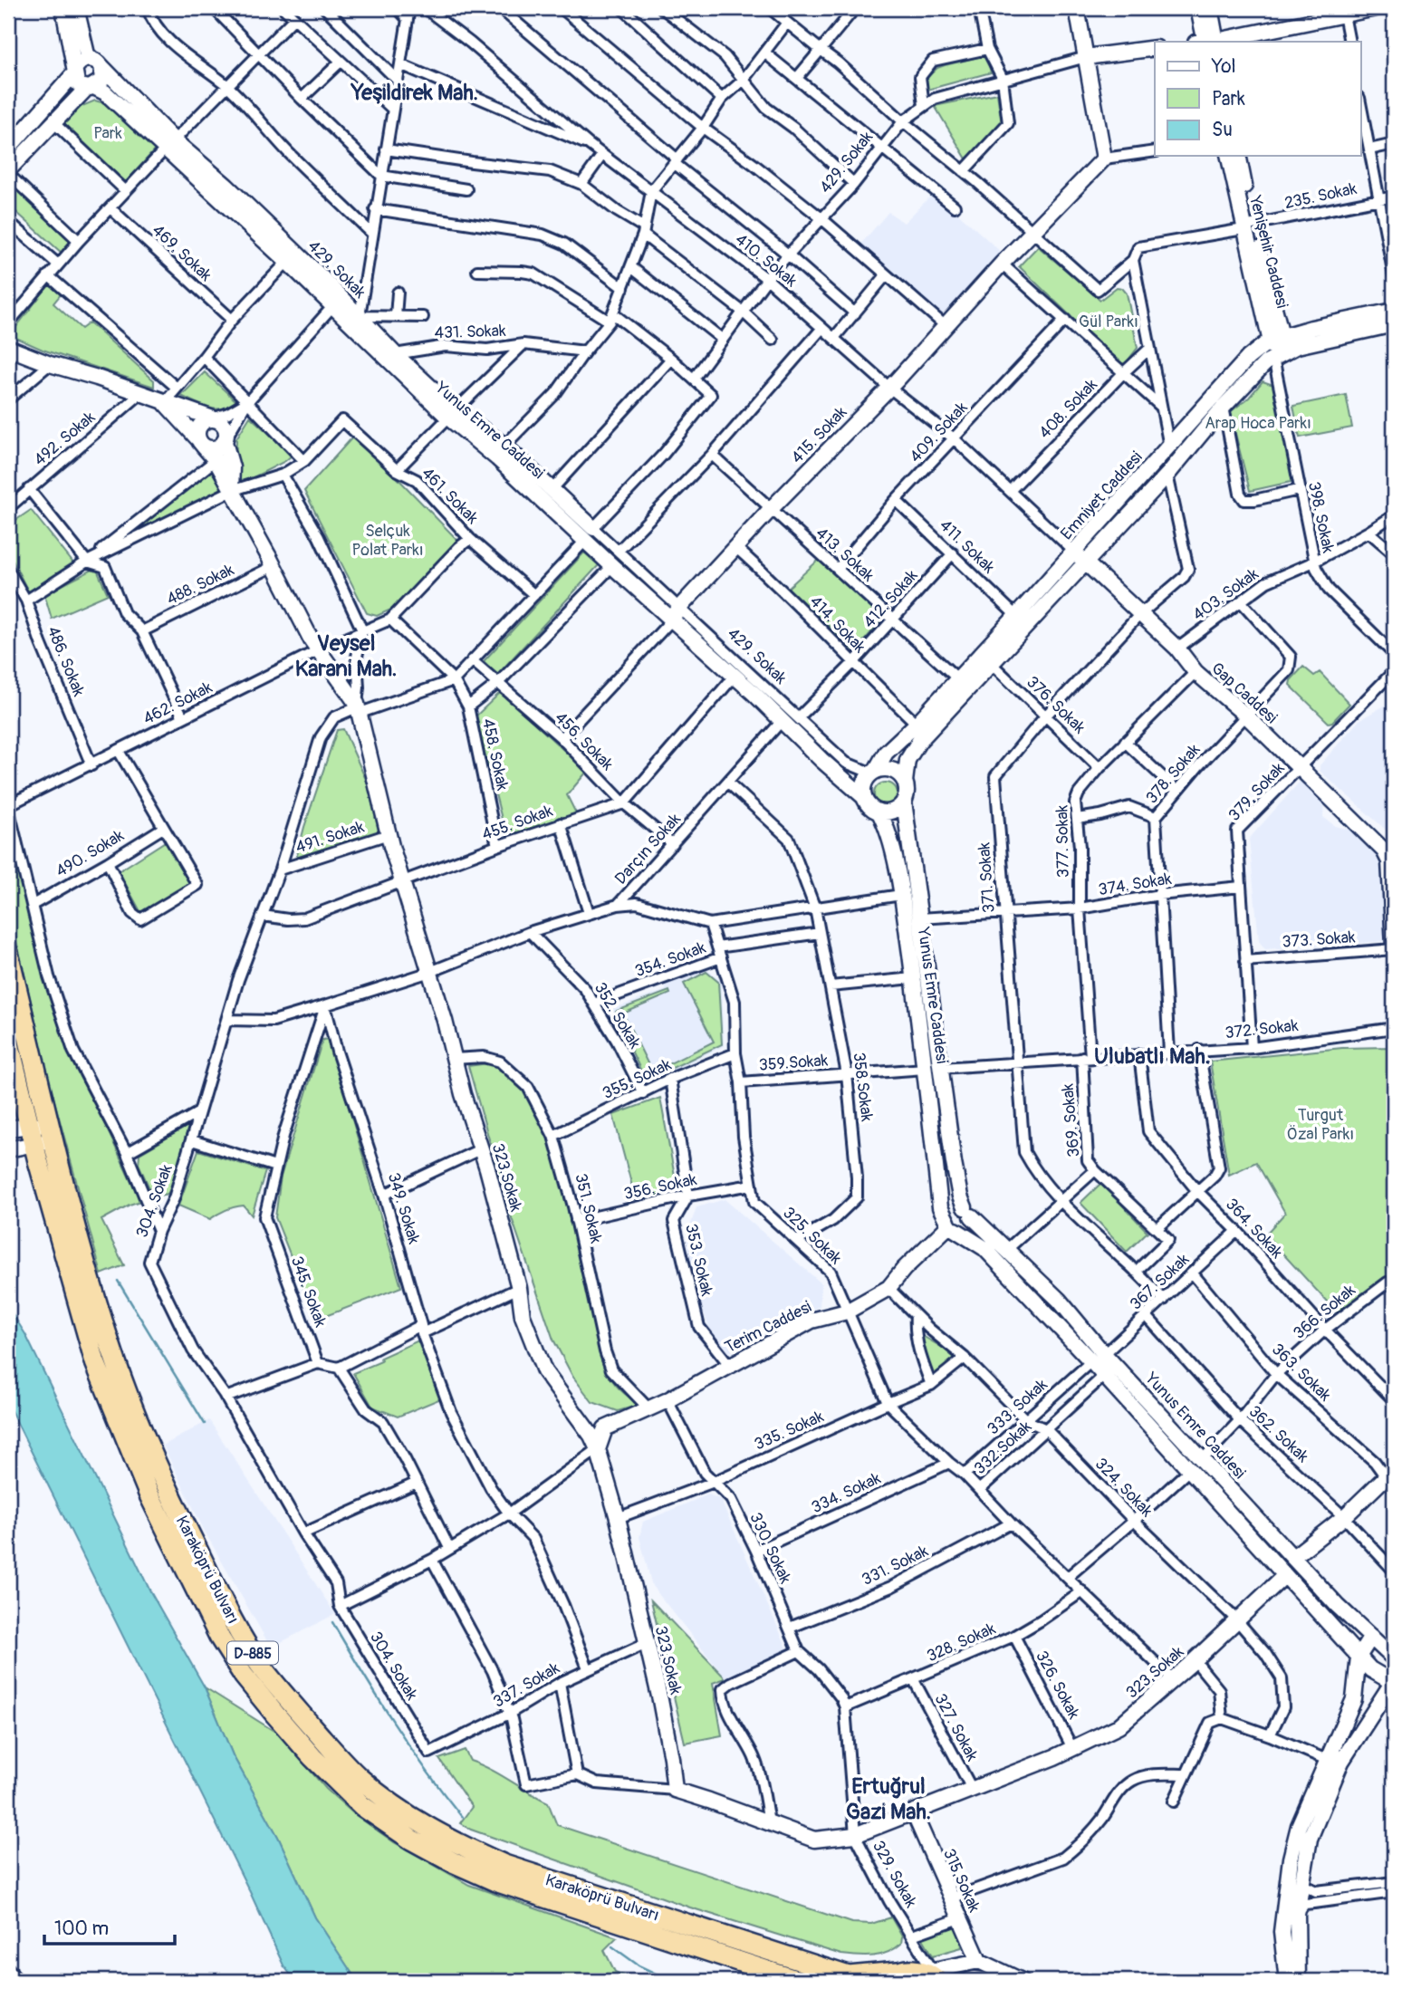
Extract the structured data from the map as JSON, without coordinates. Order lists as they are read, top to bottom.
{
  "streets": {
    "highway": ["Karaköprü Bulvarı", "D-885"],
    "main road": [
      "429. Sokak",
      "Yenişehir Caddesi",
      "Yunus Emre Caddesi",
      "415. Sokak",
      "Emniyet Caddesi",
      "Gap Caddesi",
      "323.Sokak",
      "Terim Caddesi",
      "315.Sokak"
    ],
    "street": [
      "235. Sokak",
      "469. Sokak",
      "410. Sokak",
      "431. Sokak",
      "408. Sokak",
      "409. Sokak",
      "492. Sokak",
      "461. Sokak",
      "398. Sokak",
      "411. Sokak",
      "413. Sokak",
      "488. Sokak",
      "403. Sokak",
      "412. Sokak",
      "414. Sokak",
      "486. Sokak",
      "462. Sokak",
      "376. Sokak",
      "456. Sokak",
      "458. Sokak",
      "378. Sokak",
      "379. Sokak",
      "455. Sokak",
      "491. Sokak",
      "377. Sokak",
      "Darçın Sokak",
      "490. Sokak",
      "371. Sokak",
      "374. Sokak",
      "373. Sokak",
      "354. Sokak",
      "352. Sokak",
      "372. Sokak",
      "359.Sokak",
      "355. Sokak",
      "358.Sokak",
      "369. Sokak",
      "356. Sokak",
      "304. Sokak",
      "349. Sokak",
      "351. Sokak",
      "364. Sokak",
      "325. Sokak",
      "353. Sokak",
      "367. Sokak",
      "345. Sokak",
      "366. Sokak",
      "363. Sokak",
      "333. Sokak",
      "335. Sokak",
      "362. Sokak",
      "332.Sokak",
      "324. Sokak",
      "334. Sokak",
      "330. Sokak",
      "331. Sokak",
      "328. Sokak",
      "337. Sokak",
      "326. Sokak",
      "327. Sokak",
      "329. Sokak"
    ]
  },
  "crossings": [
    ["429. Sokak", "410. Sokak"],
    ["429. Sokak", "431. Sokak"],
    ["429. Sokak", "Yunus Emre Caddesi"],
    ["429. Sokak", "415. Sokak"],
    ["429. Sokak", "Emniyet Caddesi"],
    ["429. Sokak", "412. Sokak"],
    ["235. Sokak", "Yenişehir Caddesi"],
    ["Yenişehir Caddesi", "Emniyet Caddesi"],
    ["Yenişehir Caddesi", "398. Sokak"],
    ["410. Sokak", "408. Sokak"],
    ["410. Sokak", "409. Sokak"],
    ["410. Sokak", "415. Sokak"],
    ["410. Sokak", "Emniyet Caddesi"],
    ["410. Sokak", "Gap Caddesi"],
    ["Yunus Emre Caddesi", "415. Sokak"],
    ["Yunus Emre Caddesi", "Emniyet Caddesi"],
    ["Yunus Emre Caddesi", "Darçın Sokak"],
    ["Yunus Emre Caddesi", "374. Sokak"],
    ["Yunus Emre Caddesi", "372. Sokak"],
    ["Yunus Emre Caddesi", "359.Sokak"],
    ["Yunus Emre Caddesi", "323.Sokak"],
    ["Yunus Emre Caddesi", "367. Sokak"],
    ["Yunus Emre Caddesi", "366. Sokak"],
    ["Yunus Emre Caddesi", "Terim Caddesi"],
    ["Yunus Emre Caddesi", "333. Sokak"],
    ["Yunus Emre Caddesi", "332.Sokak"],
    ["409. Sokak", "411. Sokak"],
    ["409. Sokak", "413. Sokak"],
    ["415. Sokak", "413. Sokak"],
    ["415. Sokak", "414. Sokak"],
    ["415. Sokak", "456. Sokak"],
    ["461. Sokak", "462. Sokak"],
    ["Emniyet Caddesi", "398. Sokak"],
    ["Emniyet Caddesi", "411. Sokak"],
    ["Emniyet Caddesi", "413. Sokak"],
    ["Emniyet Caddesi", "414. Sokak"],
    ["Emniyet Caddesi", "Gap Caddesi"],
    ["Emniyet Caddesi", "376. Sokak"],
    ["Emniyet Caddesi", "371. Sokak"],
    ["398. Sokak", "403. Sokak"],
    ["411. Sokak", "412. Sokak"],
    ["413. Sokak", "412. Sokak"],
    ["403. Sokak", "Gap Caddesi"],
    ["403. Sokak", "378. Sokak"],
    ["412. Sokak", "414. Sokak"],
    ["486. Sokak", "462. Sokak"],
    ["Gap Caddesi", "378. Sokak"],
    ["Gap Caddesi", "379. Sokak"],
    ["Gap Caddesi", "377. Sokak"],
    ["Gap Caddesi", "371. Sokak"],
    ["462. Sokak", "458. Sokak"],
    ["376. Sokak", "377. Sokak"],
    ["376. Sokak", "371. Sokak"],
    ["456. Sokak", "455. Sokak"],
    ["456. Sokak", "Darçın Sokak"],
    ["458. Sokak", "455. Sokak"],
    ["458. Sokak", "304. Sokak"],
    ["378. Sokak", "374. Sokak"],
    ["378. Sokak", "372. Sokak"],
    ["379. Sokak", "374. Sokak"],
    ["379. Sokak", "373. Sokak"],
    ["379. Sokak", "372. Sokak"],
    ["455. Sokak", "323.Sokak"],
    ["455. Sokak", "304. Sokak"],
    ["491. Sokak", "323.Sokak"],
    ["491. Sokak", "304. Sokak"],
    ["377. Sokak", "374. Sokak"],
    ["377. Sokak", "372. Sokak"],
    ["377. Sokak", "369. Sokak"],
    ["Darçın Sokak", "352. Sokak"],
    ["Darçın Sokak", "358.Sokak"],
    ["Darçın Sokak", "323.Sokak"],
    ["371. Sokak", "374. Sokak"],
    ["371. Sokak", "372. Sokak"],
    ["371. Sokak", "367. Sokak"],
    ["354. Sokak", "352. Sokak"],
    ["354. Sokak", "358.Sokak"],
    ["354. Sokak", "325. Sokak"],
    ["352. Sokak", "355. Sokak"],
    ["372. Sokak", "369. Sokak"],
    ["372. Sokak", "364. Sokak"],
    ["359.Sokak", "358.Sokak"],
    ["359.Sokak", "325. Sokak"],
    ["355. Sokak", "351. Sokak"],
    ["355. Sokak", "325. Sokak"],
    ["358.Sokak", "325. Sokak"],
    ["323.Sokak", "304. Sokak"],
    ["323.Sokak", "351. Sokak"],
    ["323.Sokak", "325. Sokak"],
    ["323.Sokak", "Terim Caddesi"],
    ["323.Sokak", "335. Sokak"],
    ["323.Sokak", "324. Sokak"],
    ["323.Sokak", "337. Sokak"],
    ["323.Sokak", "326. Sokak"],
    ["323.Sokak", "327. Sokak"],
    ["323.Sokak", "329. Sokak"],
    ["323.Sokak", "315.Sokak"],
    ["356. Sokak", "351. Sokak"],
    ["356. Sokak", "325. Sokak"],
    ["356. Sokak", "353. Sokak"],
    ["304. Sokak", "337. Sokak"],
    ["349. Sokak", "345. Sokak"],
    ["349. Sokak", "337. Sokak"],
    ["351. Sokak", "Terim Caddesi"],
    ["364. Sokak", "367. Sokak"],
    ["364. Sokak", "366. Sokak"],
    ["325. Sokak", "Terim Caddesi"],
    ["325. Sokak", "333. Sokak"],
    ["325. Sokak", "335. Sokak"],
    ["325. Sokak", "332.Sokak"],
    ["325. Sokak", "334. Sokak"],
    ["325. Sokak", "331. Sokak"],
    ["325. Sokak", "328. Sokak"],
    ["353. Sokak", "Terim Caddesi"],
    ["367. Sokak", "363. Sokak"],
    ["367. Sokak", "333. Sokak"],
    ["367. Sokak", "362. Sokak"],
    ["366. Sokak", "363. Sokak"],
    ["366. Sokak", "362. Sokak"],
    ["Terim Caddesi", "324. Sokak"],
    ["Terim Caddesi", "330. Sokak"],
    ["333. Sokak", "324. Sokak"],
    ["335. Sokak", "324. Sokak"],
    ["335. Sokak", "330. Sokak"],
    ["332.Sokak", "324. Sokak"],
    ["334. Sokak", "330. Sokak"],
    ["330. Sokak", "331. Sokak"],
    ["330. Sokak", "328. Sokak"],
    ["330. Sokak", "329. Sokak"],
    ["Karaköprü Bulvarı", "329. Sokak"],
    ["328. Sokak", "326. Sokak"],
    ["328. Sokak", "327. Sokak"],
    ["328. Sokak", "329. Sokak"]
  ],
  "districts": [
    "Yeşildirek Mah.",
    "Veysel Karani Mah.",
    "Ulubatlı Mah.",
    "Ertuğrul Gazi Mah."
  ],
  "parks": [
    "Park",
    "Gül Parkı",
    "Arap Hoca Parkı",
    "Selçuk Polat Parkı",
    "Turgut Özal Parkı"
  ],
  "legend": ["Yol", "Park", "Su"],
  "scale_bar": "100 m"
}
